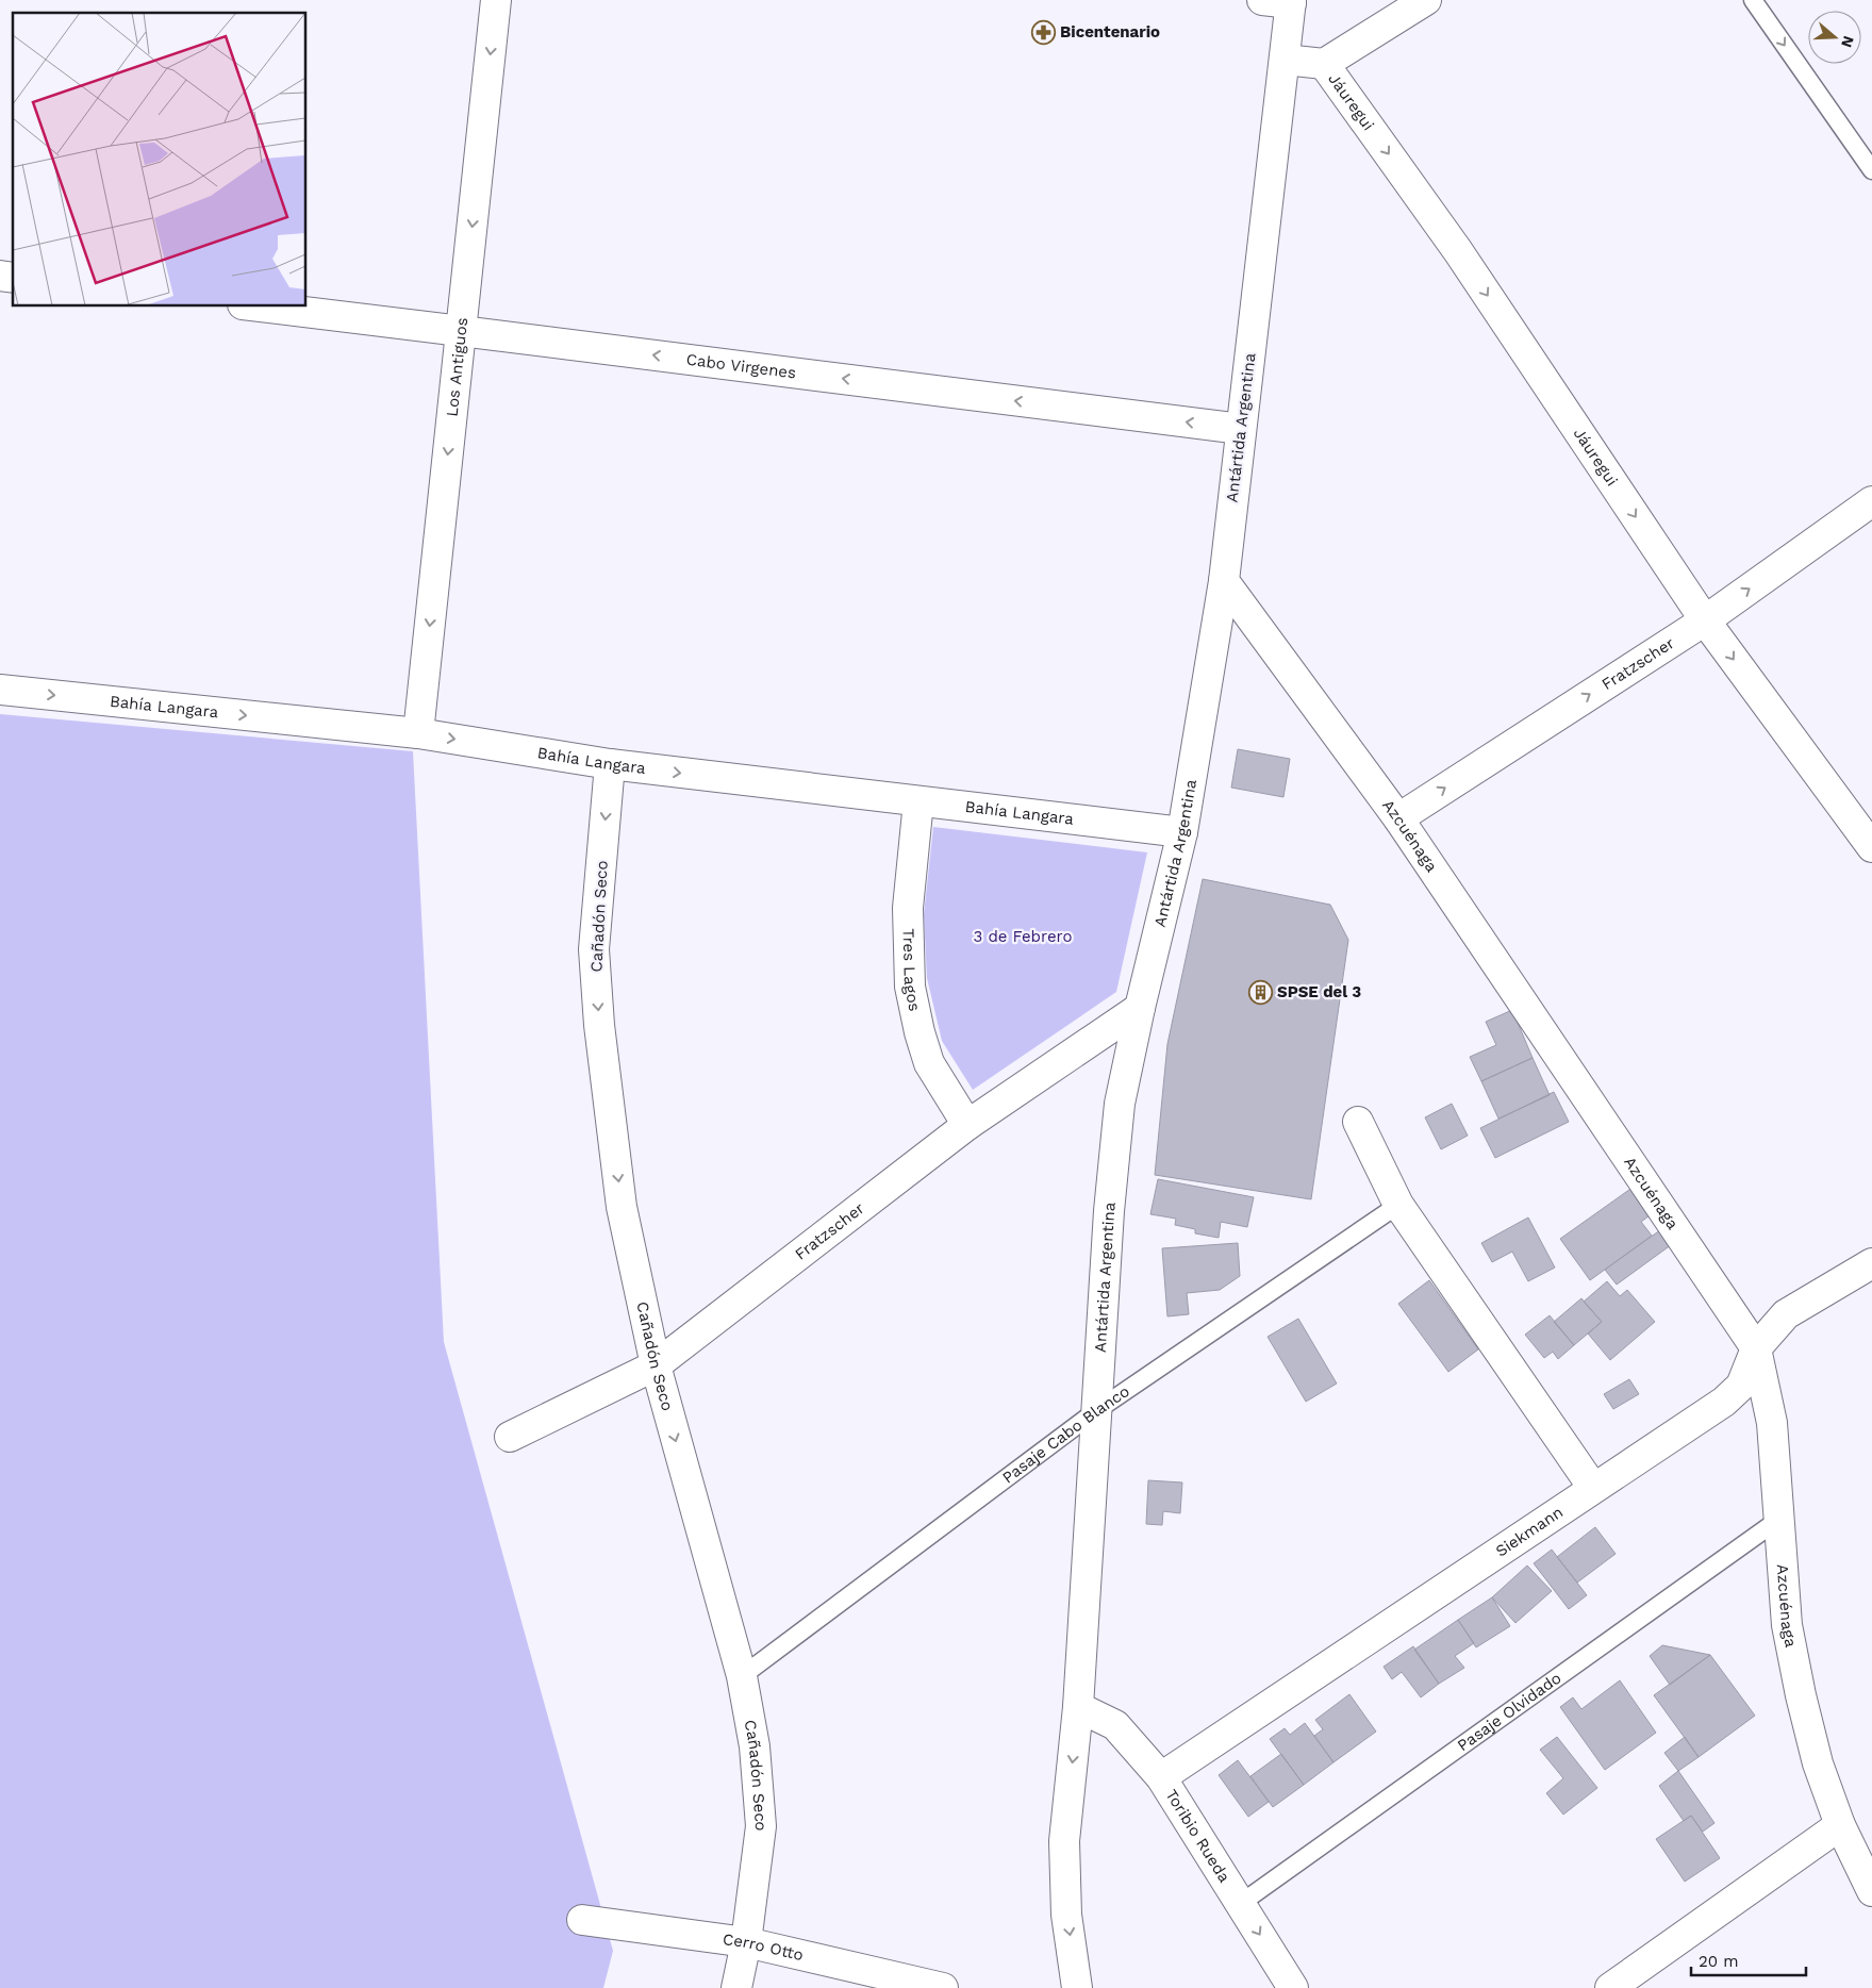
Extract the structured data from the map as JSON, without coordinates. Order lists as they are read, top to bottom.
{
  "streets": {
    "street": [
      "Jáuregui",
      "Los Antiguos",
      "Cabo Virgenes",
      "Antártida Argentina",
      "Fratzscher",
      "Bahía Langara",
      "Azcuénaga",
      "Cañadón Seco",
      "Tres Lagos",
      "Siekmann",
      "Toribio Rueda",
      "Cerro Otto"
    ],
    "lane": ["Pasaje Cabo Blanco", "Pasaje Olvidado"]
  },
  "crossings": [
    ["Jáuregui", "Fratzscher"],
    ["Los Antiguos", "Cabo Virgenes"],
    ["Los Antiguos", "Bahía Langara"],
    ["Cabo Virgenes", "Antártida Argentina"],
    ["Antártida Argentina", "Fratzscher"],
    ["Antártida Argentina", "Bahía Langara"],
    ["Antártida Argentina", "Azcuénaga"],
    ["Antártida Argentina", "Pasaje Cabo Blanco"],
    ["Antártida Argentina", "Toribio Rueda"],
    ["Fratzscher", "Azcuénaga"],
    ["Fratzscher", "Cañadón Seco"],
    ["Fratzscher", "Tres Lagos"],
    ["Bahía Langara", "Cañadón Seco"],
    ["Bahía Langara", "Tres Lagos"],
    ["Azcuénaga", "Siekmann"],
    ["Azcuénaga", "Pasaje Olvidado"],
    ["Cañadón Seco", "Pasaje Cabo Blanco"],
    ["Cañadón Seco", "Cerro Otto"],
    ["Siekmann", "Toribio Rueda"],
    ["Pasaje Olvidado", "Toribio Rueda"]
  ],
  "one_way": [
    "Jáuregui",
    "Los Antiguos",
    "Cabo Virgenes",
    "Fratzscher",
    "Bahía Langara",
    "Cañadón Seco"
  ],
  "parks": ["3 de Febrero"],
  "places": {
    "pharmacy": ["Bicentenario"],
    "building": ["SPSE del 3"]
  },
  "scale_bar": "20 m",
  "north": "right"
}
